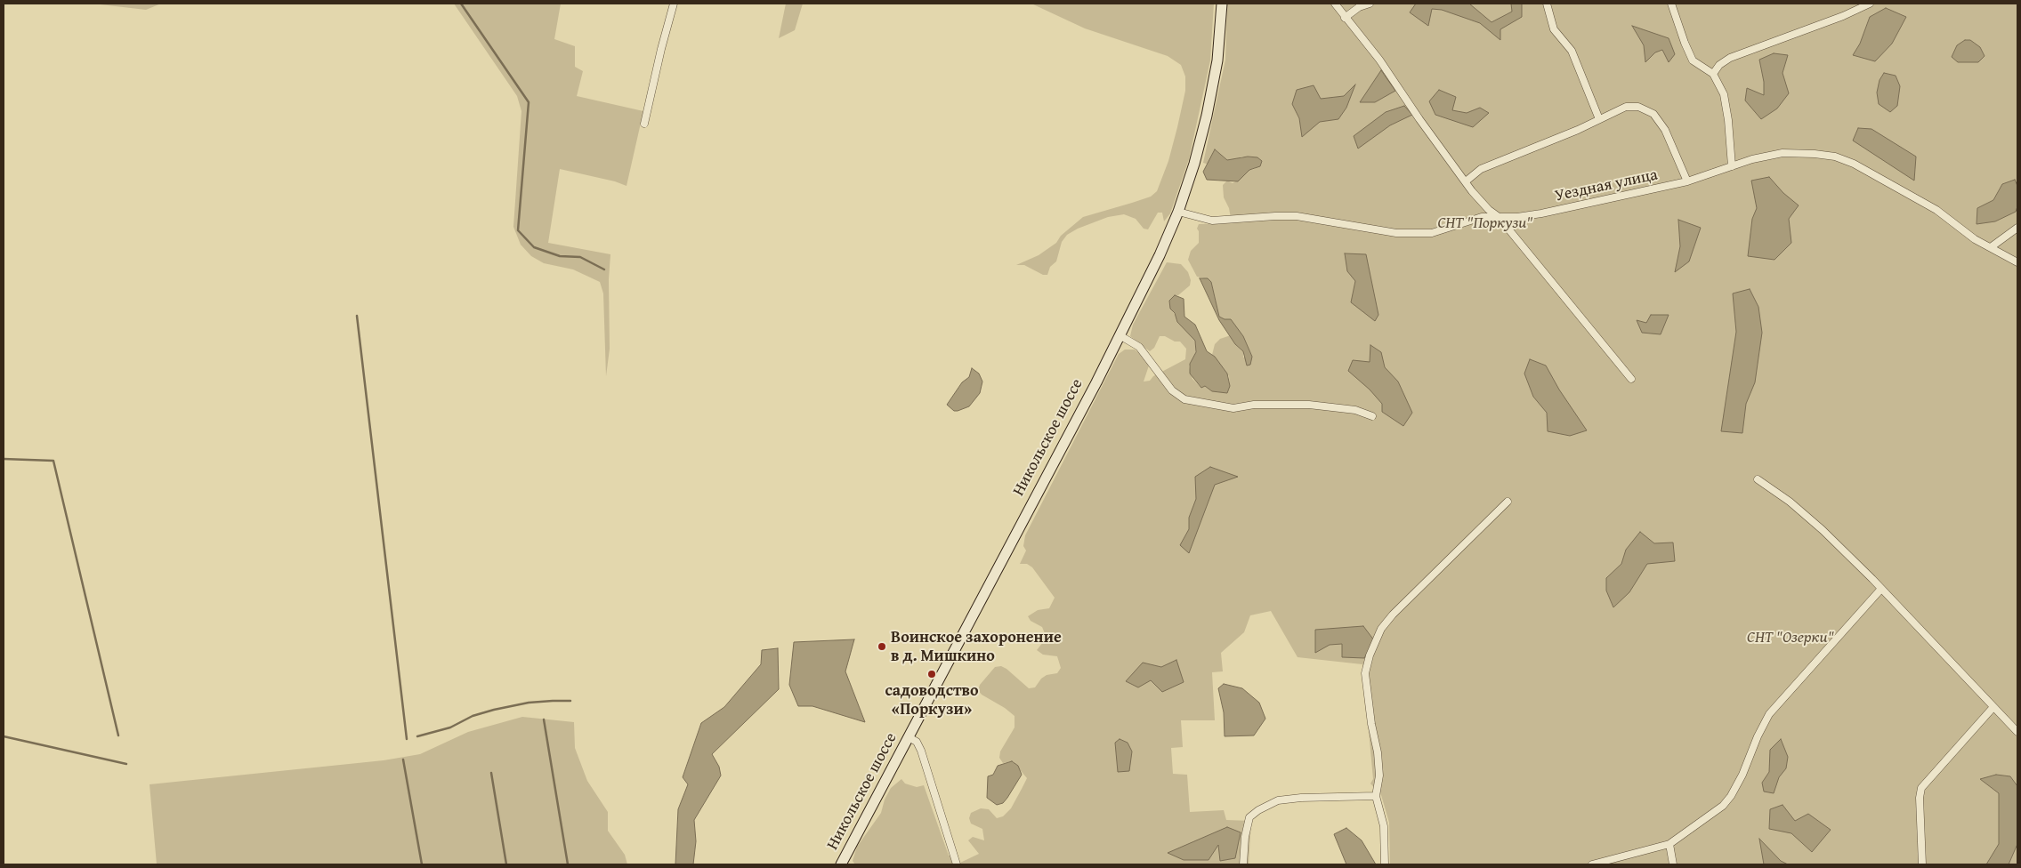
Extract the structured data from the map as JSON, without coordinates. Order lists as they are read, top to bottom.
{
  "streets": {
    "main road": ["Никольское шоссе"],
    "street": ["Уездная улица"]
  },
  "crossings": [
    ["Уездная улица", "Никольское шоссе"]
  ],
  "parks": ["СНТ \"Поркузи\"", "СНТ \"Озерки\""],
  "places": ["Воинское захоронение в д. Мишкино", "садоводство «Поркузи»"]
}
